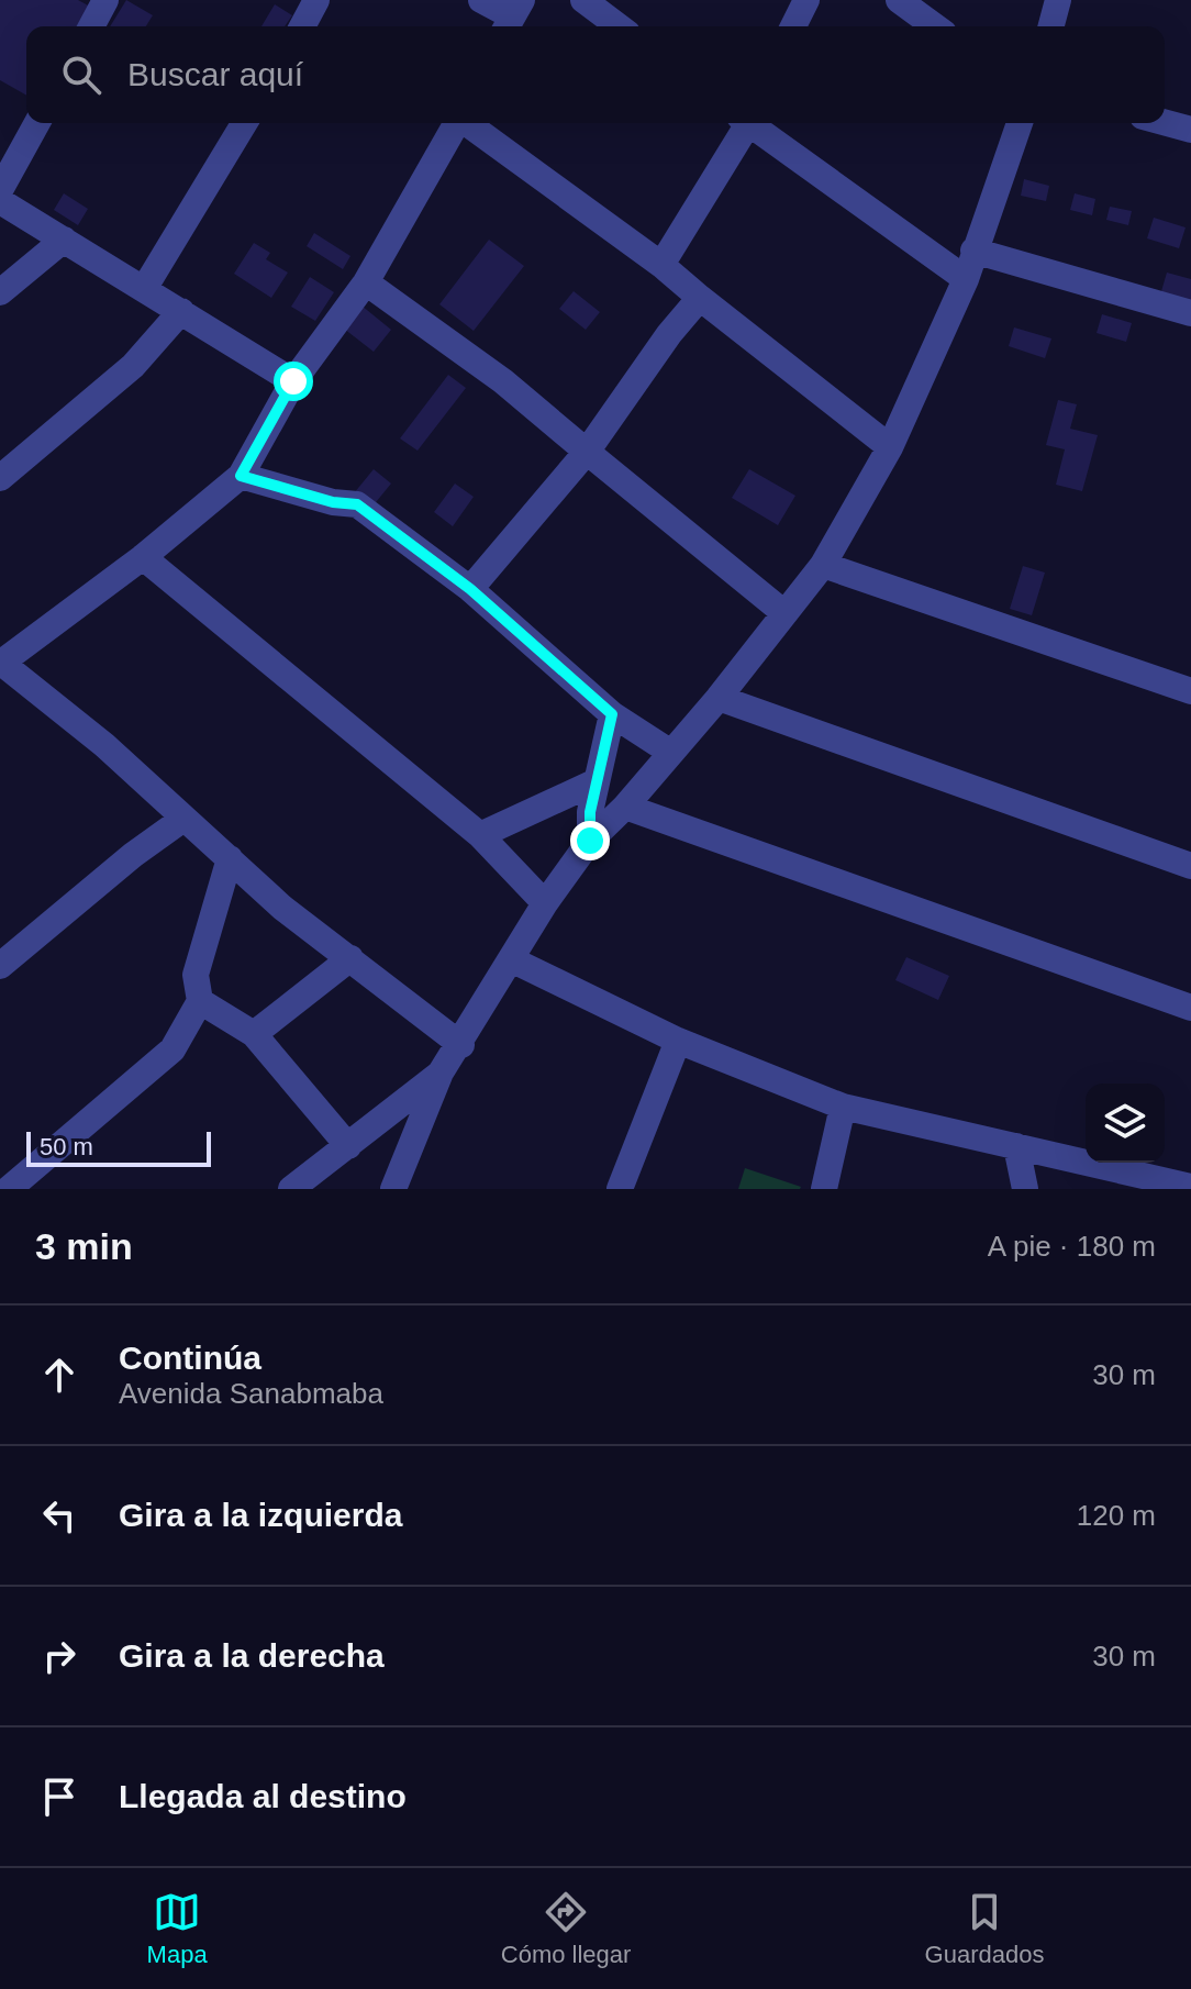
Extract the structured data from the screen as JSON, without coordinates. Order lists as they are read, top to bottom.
{
  "scale_bar": "50 m",
  "page": {
    "search": "Buscar aquí",
    "scale": "50 m",
    "heading": ["3 min", "A pie · 180 m"],
    "list": [
      ["Continúa", "Avenida Sanabmaba", "30 m"],
      ["Gira a la izquierda", "120 m"],
      ["Gira a la derecha", "30 m"],
      "Llegada al destino"
    ],
    "nav": ["Mapa", "Cómo llegar", "Guardados"]
  }
}
